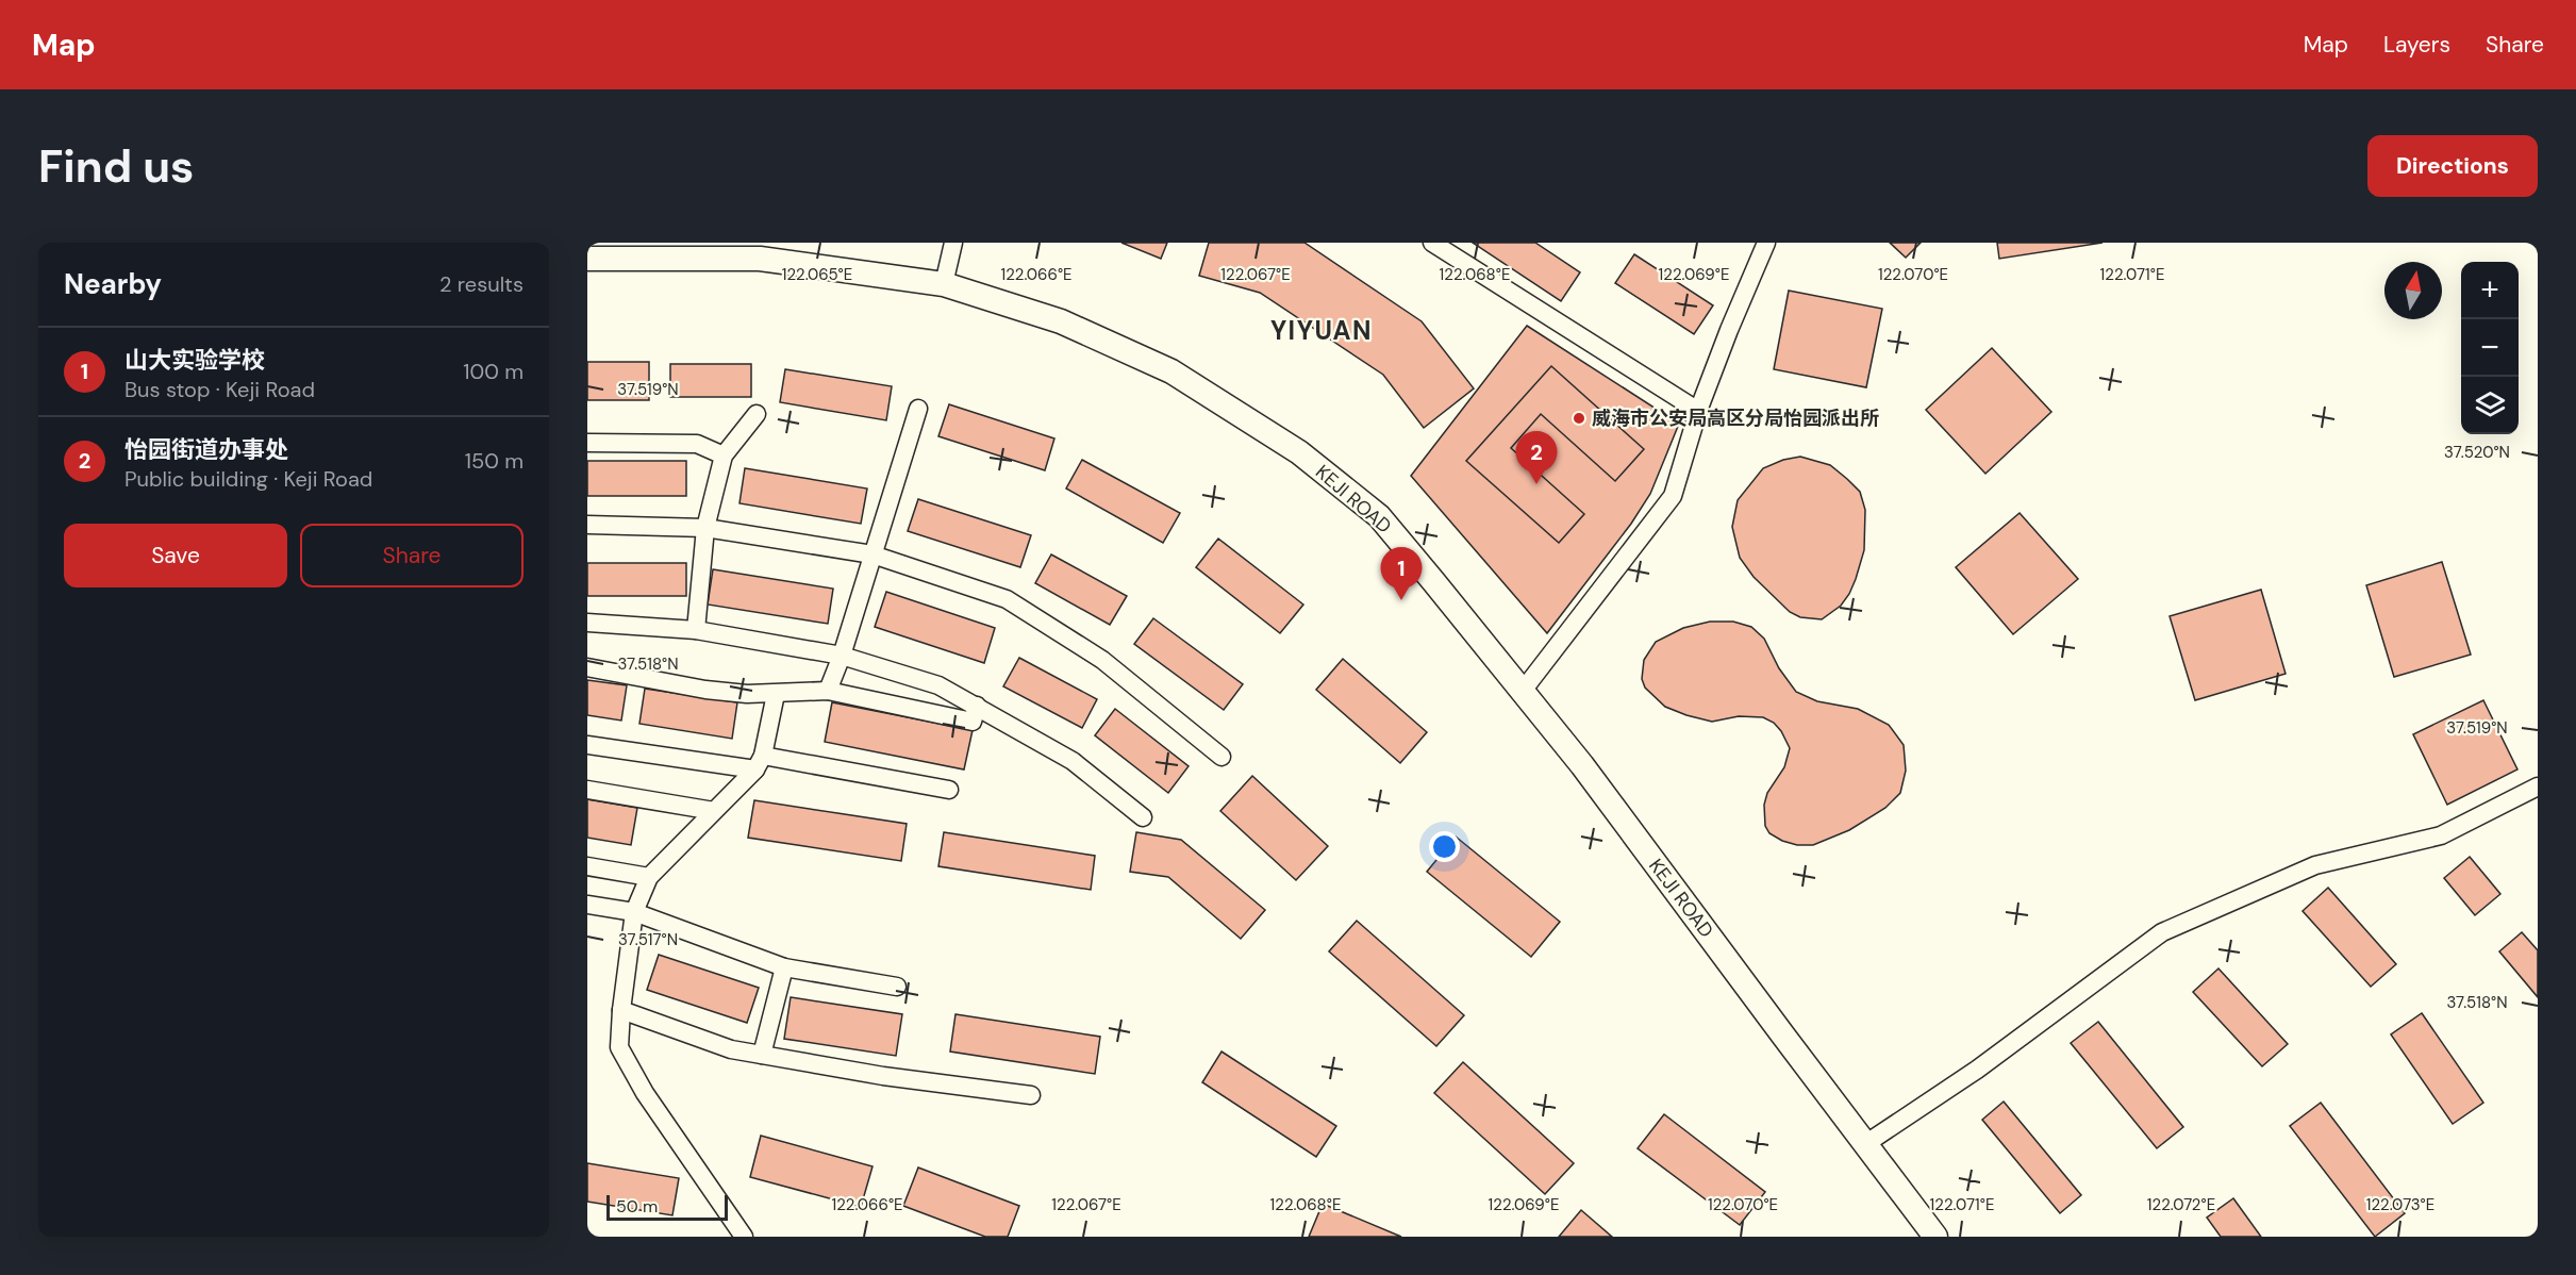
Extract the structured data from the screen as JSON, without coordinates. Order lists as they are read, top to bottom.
{
  "streets": {
    "main road": ["KEJI ROAD"]
  },
  "districts": ["YIYUAN"],
  "places": ["威海市公安局高区分局怡园派出所"],
  "scale_bar": "50 m",
  "north": "top",
  "page": {
    "header": "Map",
    "nav": ["Map", "Layers", "Share"],
    "buttons": [
      "Directions",
      ["Save", "Share"]
    ],
    "title": "Find us",
    "heading": ["Nearby", "2 results"],
    "map_buttons": ["+", "−"],
    "list": [
      {
        "mark": "1",
        "name": "山大实验学校",
        "note": "Bus stop · Keji Road",
        "value": "100 m"
      },
      {
        "mark": "2",
        "name": "怡园街道办事处",
        "note": "Public building · Keji Road",
        "value": "150 m"
      }
    ],
    "pins": ["2", "1"],
    "scale": "50 m"
  },
  "coordinates": [
    "122.065°E",
    "122.066°E",
    "122.067°E",
    "122.068°E",
    "122.069°E",
    "122.070°E",
    "122.071°E",
    "37.519°N",
    "37.520°N",
    "37.518°N",
    "37.517°N",
    "122.072°E",
    "122.073°E"
  ]
}
